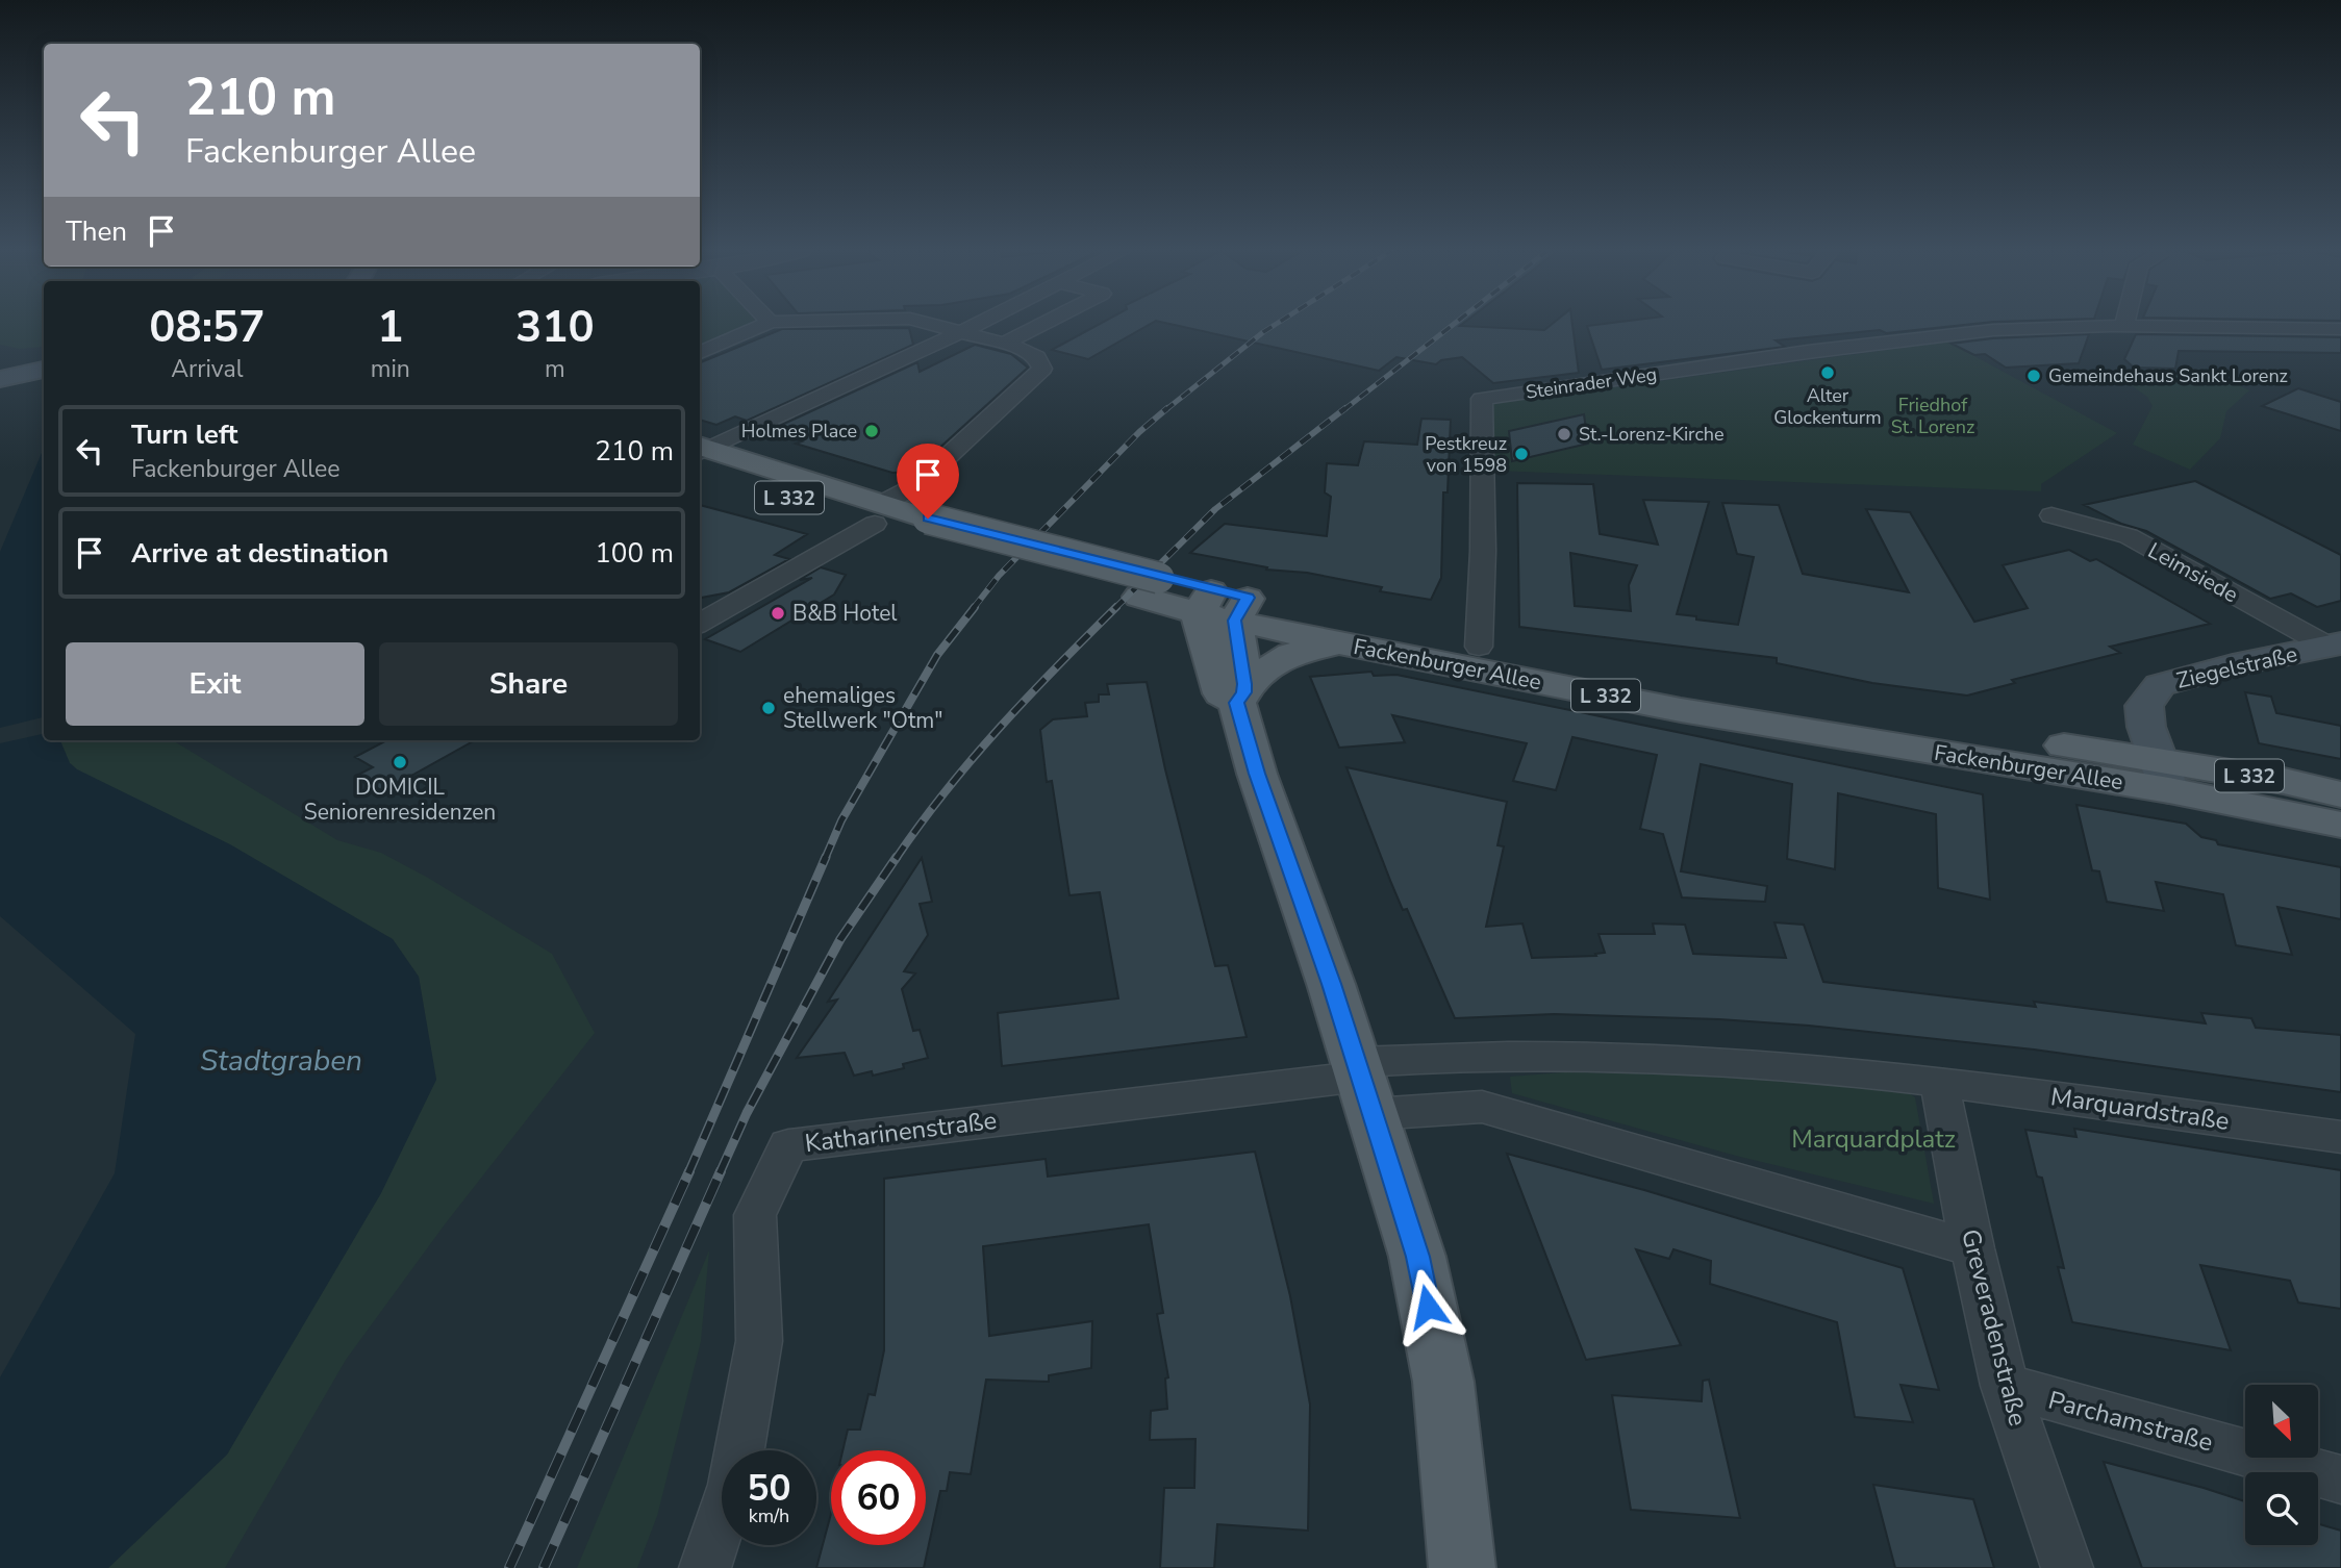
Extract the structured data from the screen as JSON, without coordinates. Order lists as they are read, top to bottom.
{
  "streets": {
    "main road": ["L 332", "Fackenburger Allee", "Ziegelstraße"],
    "street": [
      "Steinrader Weg",
      "Leimsiede",
      "Marquardstraße",
      "Katharinenstraße",
      "Greveradenstraße",
      "Parchamstraße"
    ]
  },
  "crossings": [
    ["Steinrader Weg", "Fackenburger Allee"],
    ["Leimsiede", "Ziegelstraße"],
    ["Fackenburger Allee", "Ziegelstraße"],
    ["Marquardstraße", "Greveradenstraße"],
    ["Greveradenstraße", "Parchamstraße"]
  ],
  "water": ["Stadtgraben"],
  "parks": ["Friedhof St. Lorenz", "Marquardplatz"],
  "places": [
    "Alter Glockenturm",
    "Gemeindehaus Sankt Lorenz",
    "Holmes Place",
    "St.-Lorenz-Kirche",
    "Pestkreuz von 1598",
    "B&B Hotel",
    "ehemaliges Stellwerk \"Otm\"",
    "DOMICIL Seniorenresidenzen"
  ],
  "north": "bottom right",
  "page": {
    "turn": ["210 m", "Fackenburger Allee"],
    "then": "Then",
    "eta": [
      "08:57",
      "Arrival",
      "1",
      "min",
      "310",
      "m"
    ],
    "list": [
      {
        "name": "Turn left",
        "note": "Fackenburger Allee",
        "value": "210 m"
      },
      {
        "name": "Arrive at destination",
        "value": "100 m"
      }
    ],
    "buttons": ["Exit", "Share"],
    "speed": "50 km/h",
    "limit": "60"
  }
}
